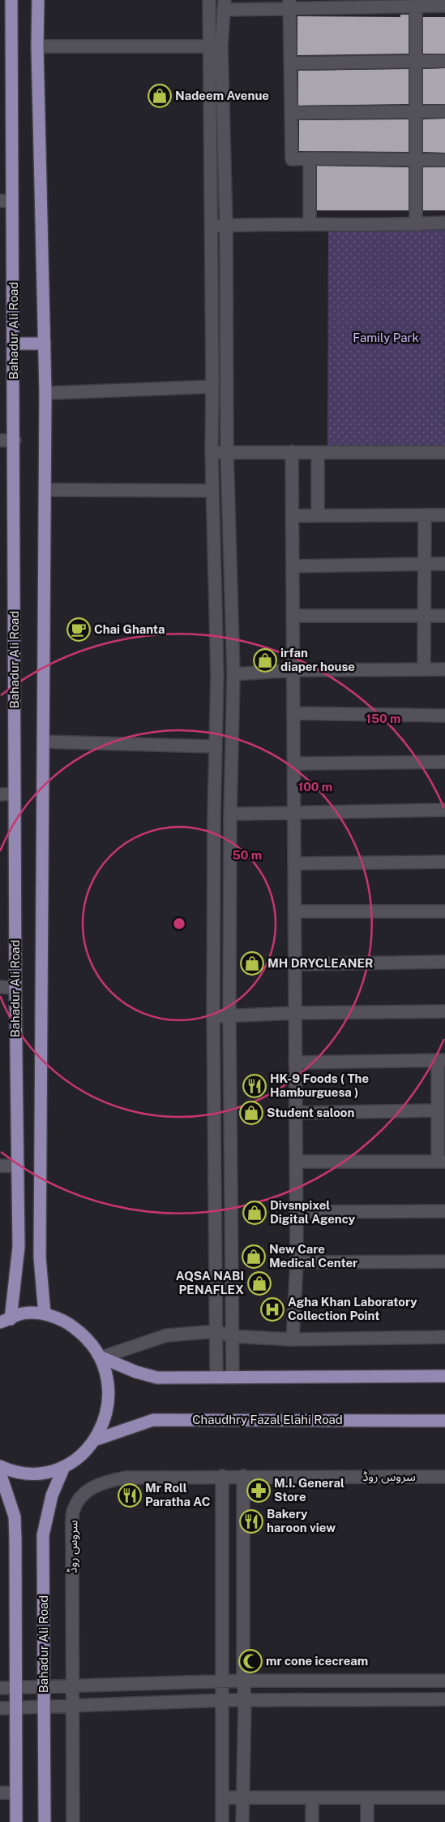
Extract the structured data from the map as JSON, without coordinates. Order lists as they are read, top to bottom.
{
  "streets": {
    "main road": ["Bahadur Ali Road", "Chaudhry Fazal Elahi Road"],
    "street": ["سروس روڈ"]
  },
  "parks": ["Family Park"],
  "places": {
    "shop": [
      "Nadeem Avenue",
      "irfan diaper house",
      "MH DRYCLEANER",
      "Student saloon",
      "Divsnpixel Digital Agency",
      "New Care Medical Center",
      "AQSA NABI PENAFLEX"
    ],
    "cafe": ["Chai Ghanta"],
    "restaurant": ["HK-9 Foods ( The Hamburguesa )", "Mr Roll Paratha AC", "Bakery haroon view"],
    "hospital": ["Agha Khan Laboratory Collection Point"],
    "pharmacy": ["M.I. General Store"],
    "mosque": ["mr cone icecream"]
  },
  "rings": ["150 m", "100 m", "50 m"]
}
